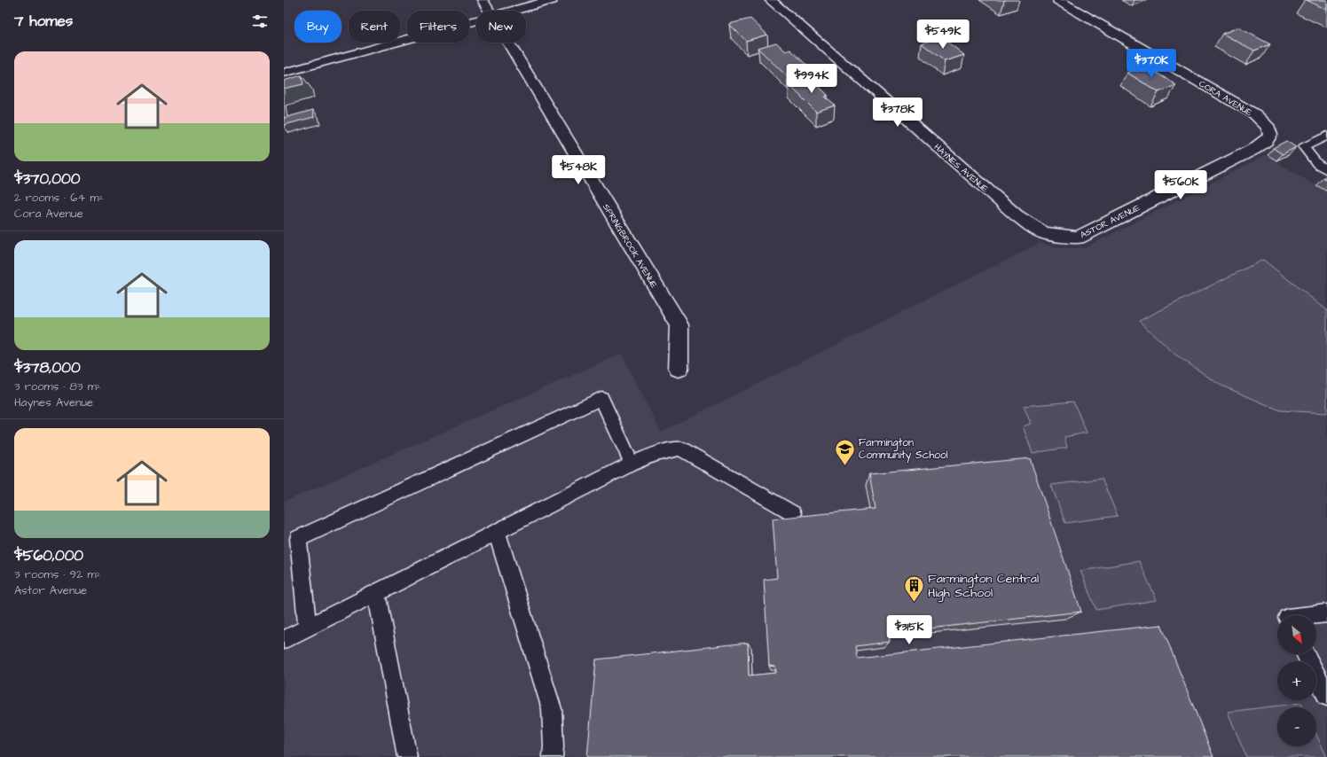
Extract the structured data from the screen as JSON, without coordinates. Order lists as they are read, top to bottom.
{
  "streets": {
    "street": [
      "CORA AVENUE",
      "HAYNES AVENUE",
      "ASTOR AVENUE",
      "SPRINGBROOK AVENUE"
    ]
  },
  "crossings": [
    ["CORA AVENUE", "ASTOR AVENUE"],
    ["HAYNES AVENUE", "ASTOR AVENUE"]
  ],
  "places": {
    "school or university": ["Farmington Community School"],
    "building": ["Farmington Central High School"]
  },
  "north": "bottom right",
  "page": {
    "heading": "7 homes",
    "chip": [
      "Buy",
      "Rent",
      "Filters",
      "New"
    ],
    "price": [
      "$549K",
      "$370K",
      "$994K",
      "$378K",
      "$548K",
      "$560K",
      "$315K"
    ],
    "list": [
      {
        "name": "$370,000",
        "note": "2 rooms · 64 m² · Cora Avenue"
      },
      {
        "name": "$378,000",
        "note": "3 rooms · 83 m² · Haynes Avenue"
      },
      {
        "name": "$560,000",
        "note": "3 rooms · 92 m² · Astor Avenue"
      }
    ],
    "map_buttons": ["+", "−"]
  }
}
